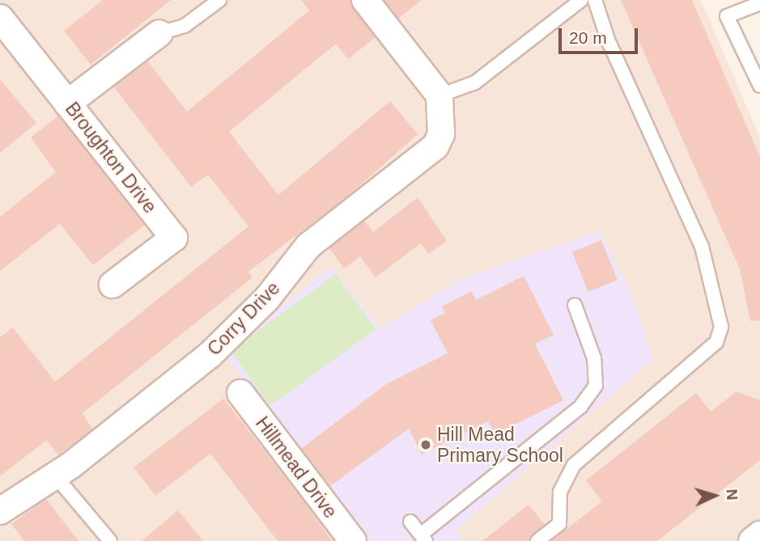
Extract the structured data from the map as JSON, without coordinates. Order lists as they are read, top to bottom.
{
  "streets": {
    "street": ["Broughton Drive", "Corry Drive", "Hillmead Drive"]
  },
  "places": ["Hill Mead Primary School"],
  "scale_bar": "20 m",
  "north": "right"
}
